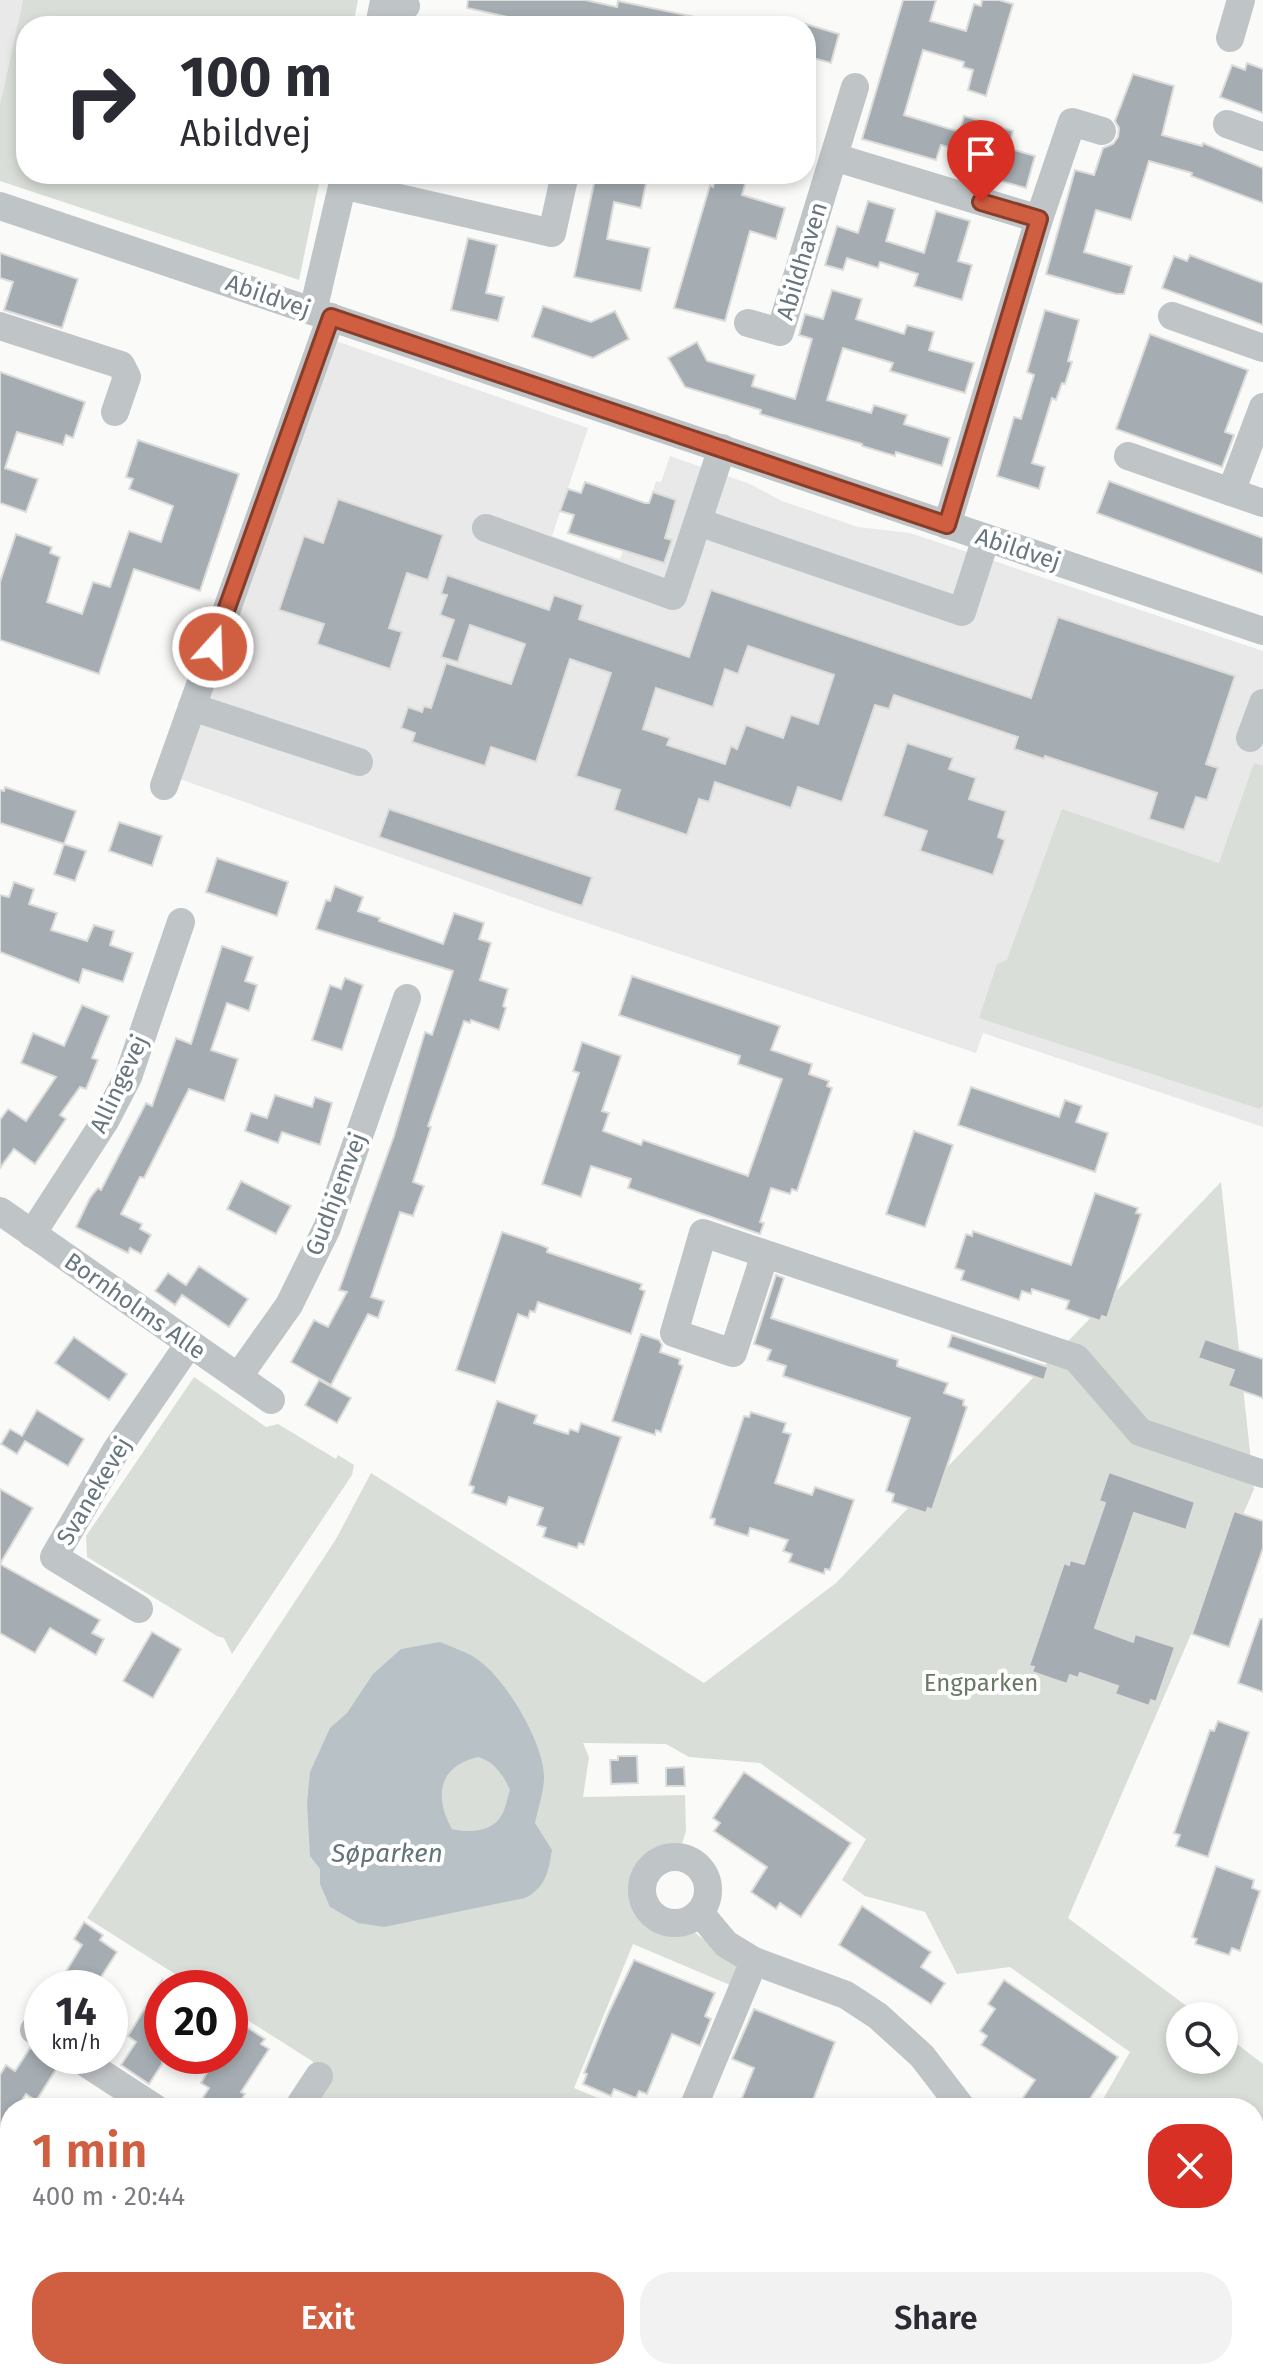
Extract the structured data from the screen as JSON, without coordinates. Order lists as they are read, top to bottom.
{
  "streets": {
    "street": [
      "Abildhaven",
      "Abildvej",
      "Allingevej",
      "Gudhjemvej",
      "Bornholms Alle",
      "Svanekevej"
    ]
  },
  "crossings": [
    ["Allingevej", "Bornholms Alle"],
    ["Gudhjemvej", "Bornholms Alle"],
    ["Bornholms Alle", "Svanekevej"]
  ],
  "water": ["Søparken"],
  "parks": ["Engparken"],
  "page": {
    "turn": ["100 m", "Abildvej"],
    "speed": "14 km/h",
    "limit": "20",
    "heading": ["1 min", "400 m · 20:44"],
    "buttons": ["Exit", "Share"]
  }
}
